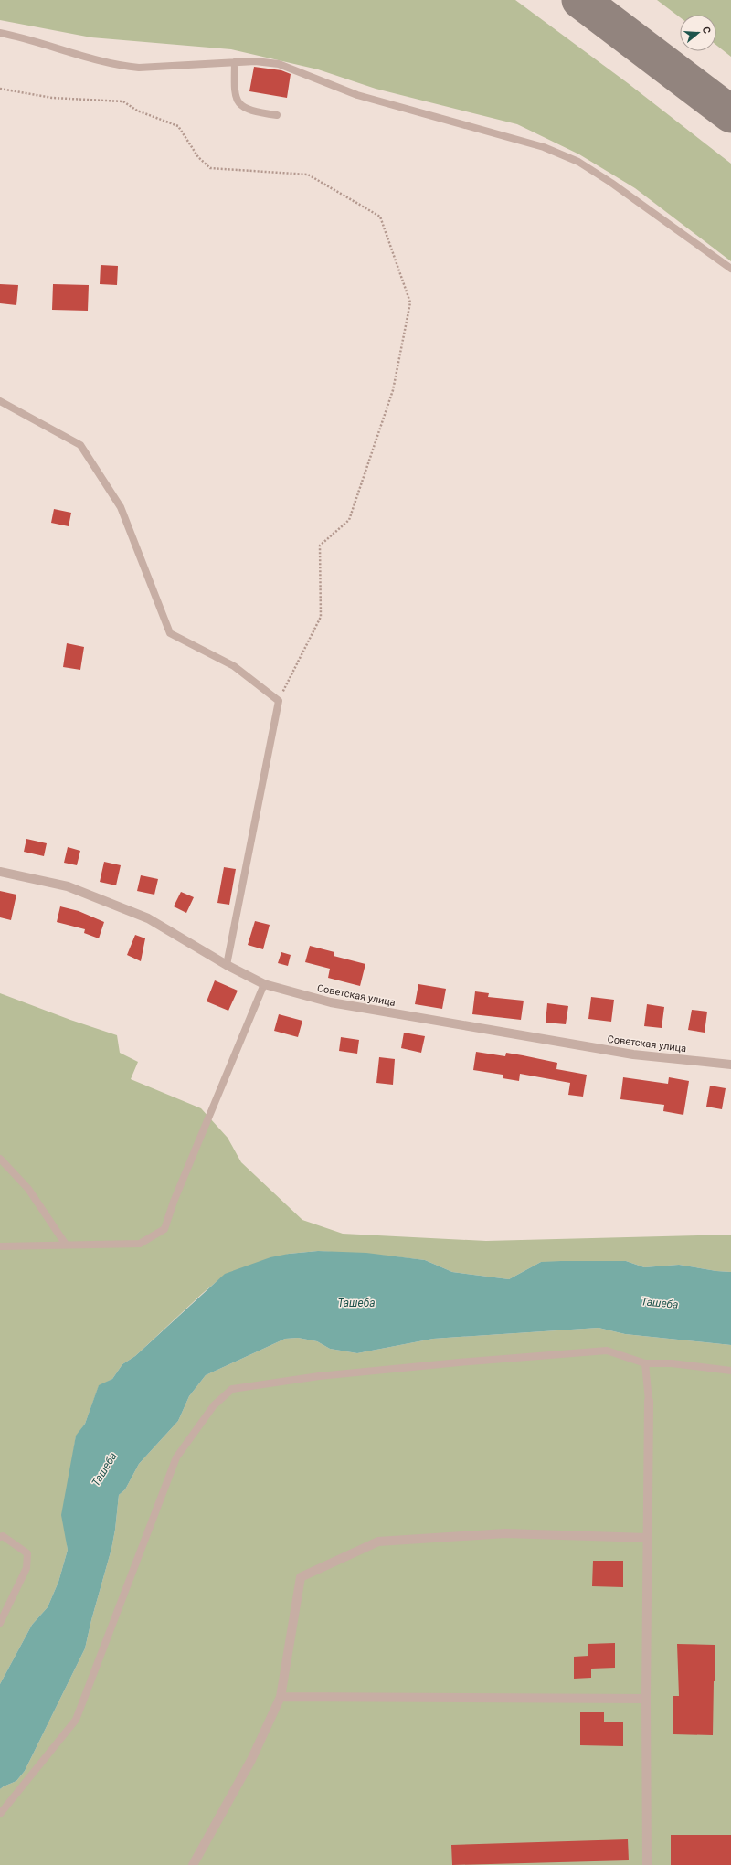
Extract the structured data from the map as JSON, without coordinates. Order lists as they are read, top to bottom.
{
  "streets": {
    "street": ["Советская улица"]
  },
  "water": ["Ташеба"],
  "north": "right"
}
